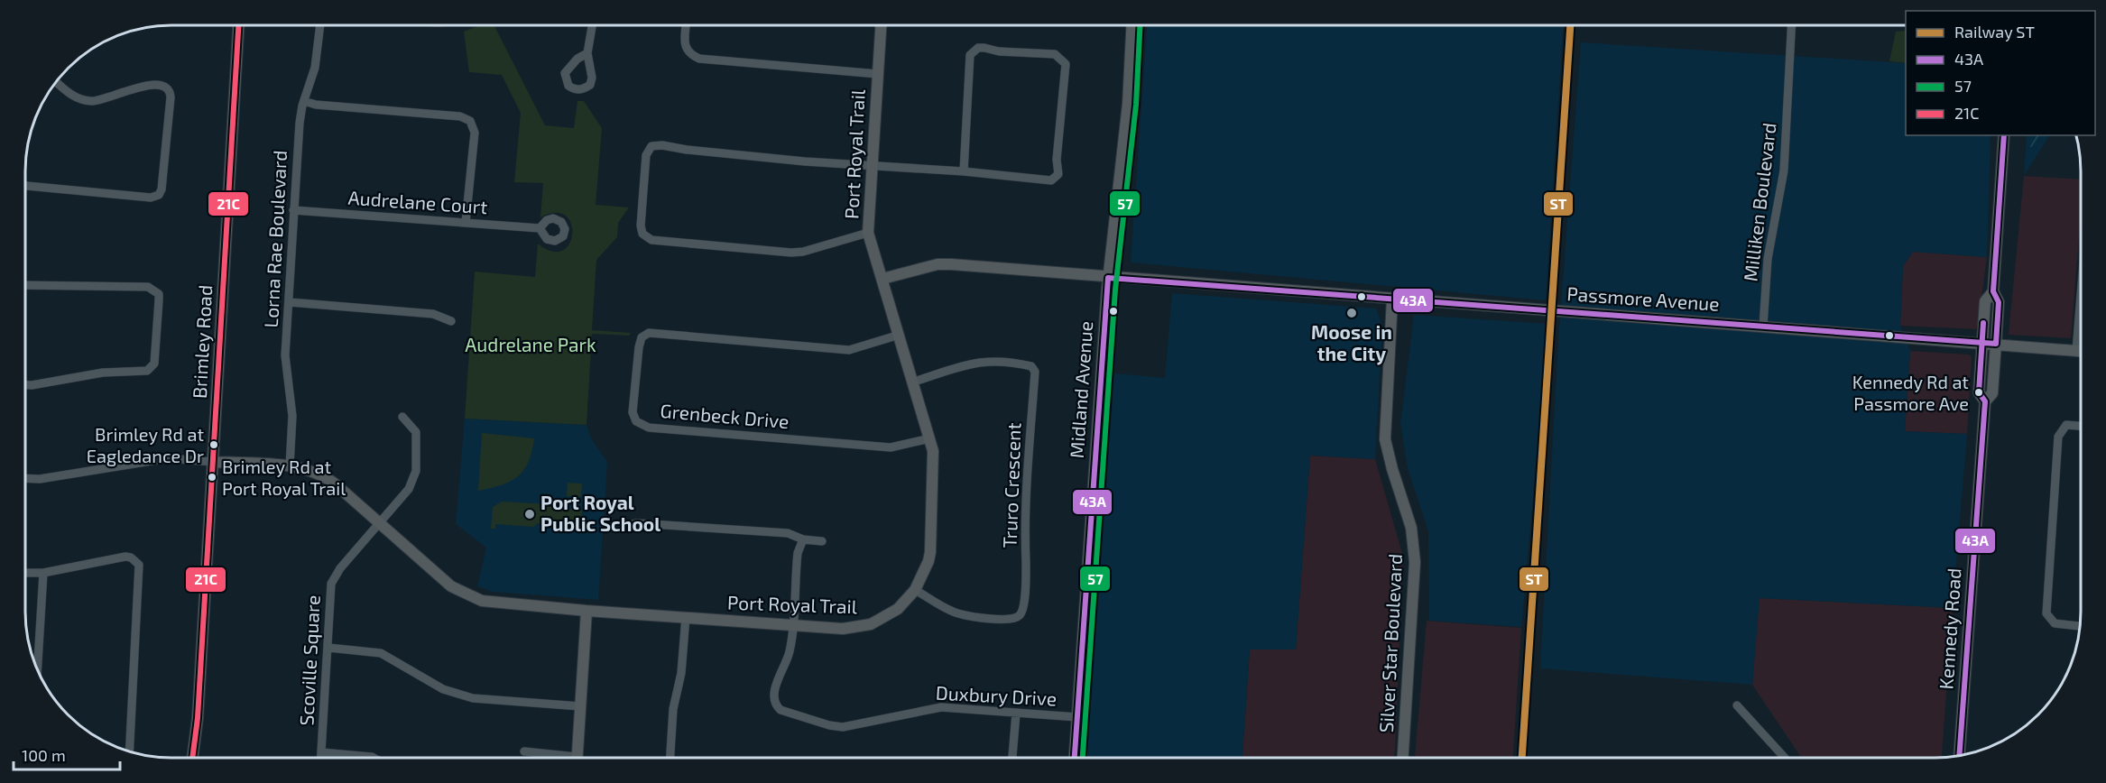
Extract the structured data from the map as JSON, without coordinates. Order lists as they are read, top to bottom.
{
  "streets": {
    "street": [
      "Port Royal Trail",
      "Milliken Boulevard",
      "Audrelane Court",
      "Lorna Rae Boulevard",
      "Passmore Avenue",
      "Brimley Road",
      "Midland Avenue",
      "Grenbeck Drive",
      "Truro Crescent",
      "Kennedy Road",
      "Silver Star Boulevard",
      "Scoville Square",
      "Duxbury Drive"
    ]
  },
  "crossings": [
    ["Port Royal Trail", "Lorna Rae Boulevard"],
    ["Port Royal Trail", "Passmore Avenue"],
    ["Port Royal Trail", "Brimley Road"],
    ["Port Royal Trail", "Grenbeck Drive"],
    ["Port Royal Trail", "Truro Crescent"],
    ["Port Royal Trail", "Scoville Square"],
    ["Port Royal Trail", "Duxbury Drive"],
    ["Milliken Boulevard", "Passmore Avenue"],
    ["Audrelane Court", "Lorna Rae Boulevard"],
    ["Passmore Avenue", "Midland Avenue"],
    ["Passmore Avenue", "Kennedy Road"],
    ["Passmore Avenue", "Silver Star Boulevard"],
    ["Midland Avenue", "Duxbury Drive"]
  ],
  "parks": ["Audrelane Park"],
  "places": [
    "Moose in the City",
    "Kennedy Rd at Passmore Ave",
    "Brimley Rd at Eagledance Dr",
    "Brimley Rd at Port Royal Trail",
    "Port Royal Public School"
  ],
  "lines": [
    "rail line ST",
    "transit line 57",
    "transit line 21C",
    "transit line 43A"
  ],
  "legend": [
    "Railway ST",
    "43A",
    "57",
    "21C"
  ],
  "scale_bar": "100 m"
}
